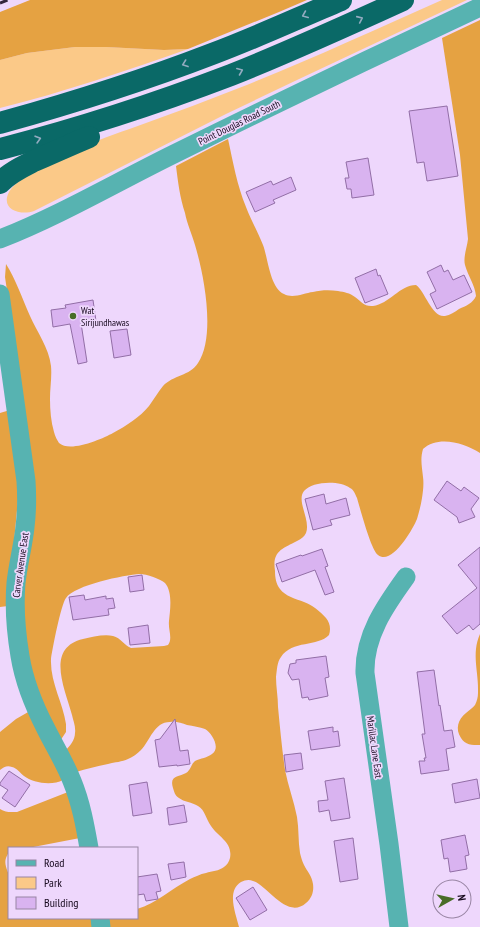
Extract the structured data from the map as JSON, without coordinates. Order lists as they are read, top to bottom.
{
  "streets": {
    "street": ["Point Douglas Road South", "Carver Avenue East", "Marillac Lane East"]
  },
  "places": ["Wat Sirijundhawas"],
  "legend": ["Road", "Park", "Building"],
  "north": "right"
}
